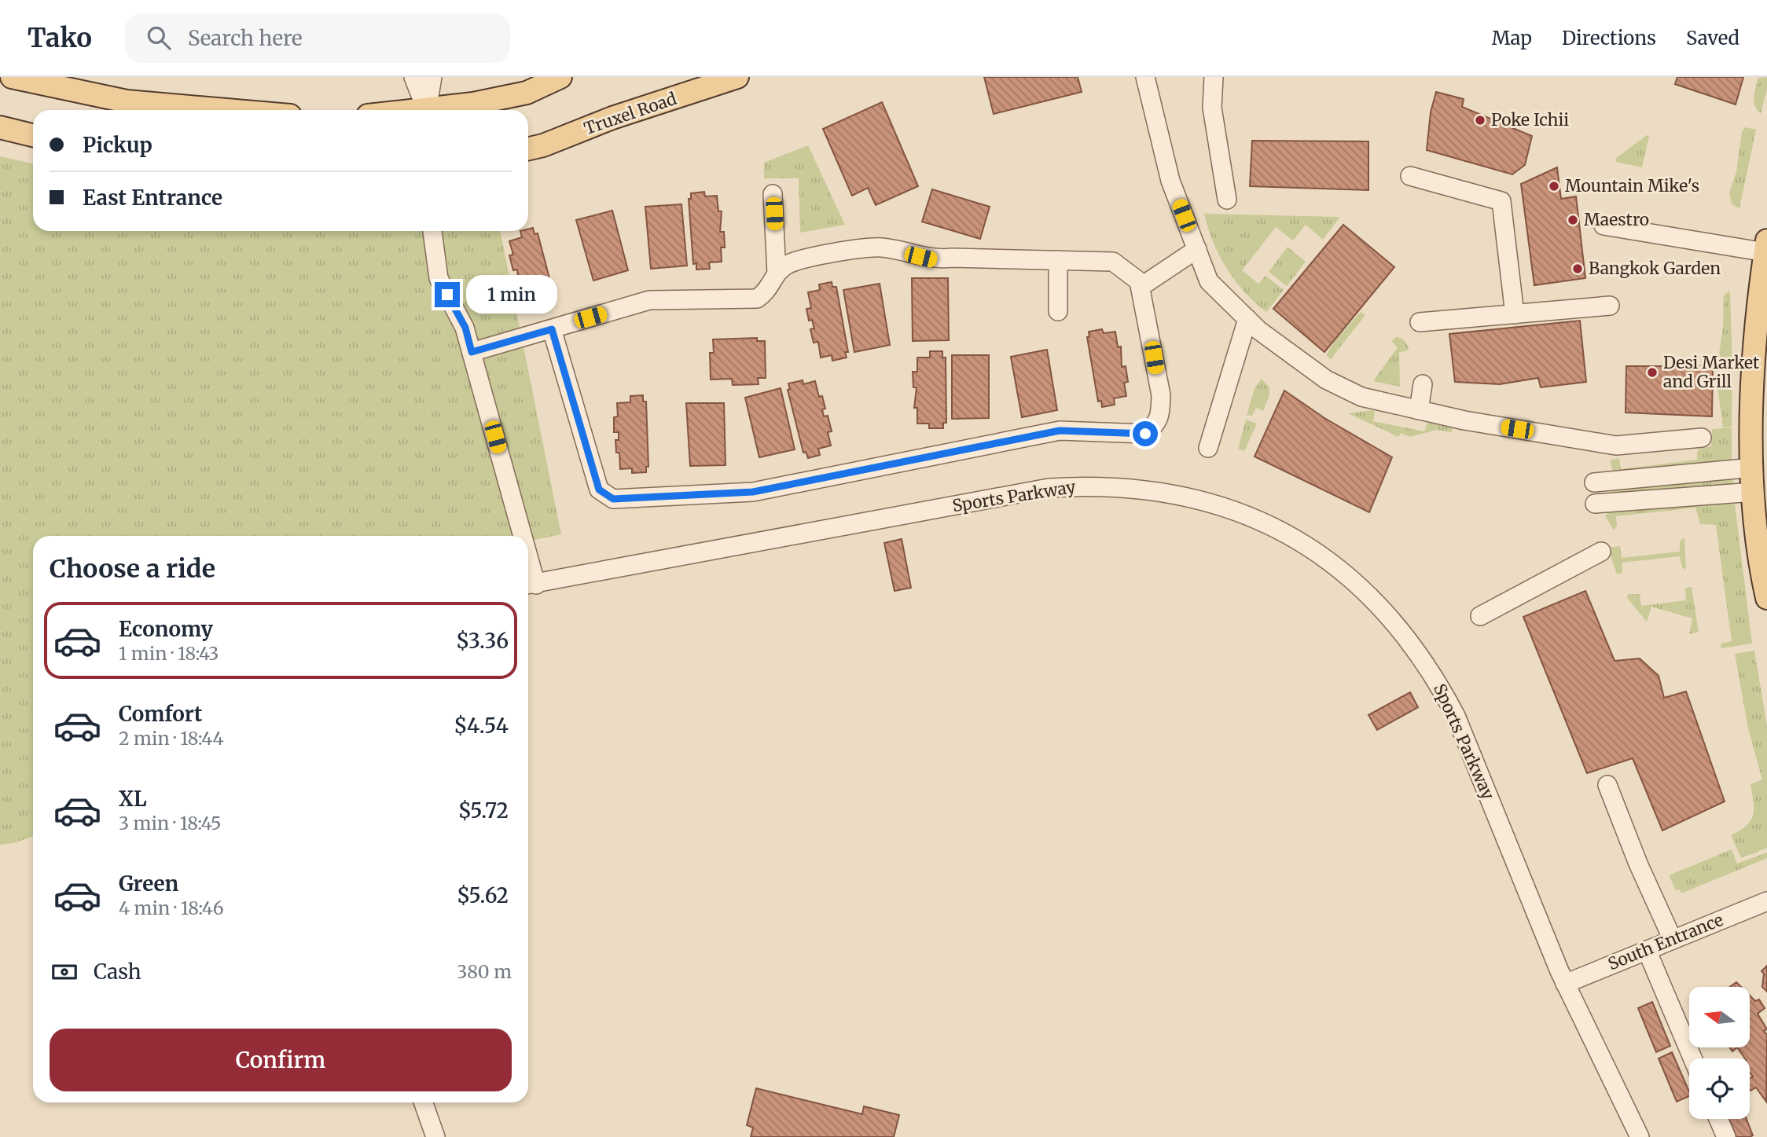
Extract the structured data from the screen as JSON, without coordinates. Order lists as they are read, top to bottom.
{
  "streets": {
    "main road": ["Truxel Road"],
    "street": ["Sports Parkway", "South Entrance"]
  },
  "crossings": [
    ["Sports Parkway", "South Entrance"]
  ],
  "places": [
    "Poke Ichii",
    "Mountain Mike's",
    "Maestro",
    "Bangkok Garden",
    "Desi Market and Grill"
  ],
  "north": "left",
  "page": {
    "header": "Tako",
    "search": "Search here",
    "nav": ["Map", "Directions", "Saved"],
    "banner": ["Pickup", "East Entrance"],
    "bubble": "1 min",
    "heading": "Choose a ride",
    "list": [
      {
        "name": "Economy",
        "note": "1 min · 18:43",
        "value": "$3.36"
      },
      {
        "name": "Comfort",
        "note": "2 min · 18:44",
        "value": "$4.54"
      },
      {
        "name": "XL",
        "note": "3 min · 18:45",
        "value": "$5.72"
      },
      {
        "name": "Green",
        "note": "4 min · 18:46",
        "value": "$5.62"
      }
    ],
    "pay": ["Cash", "380 m"],
    "buttons": "Confirm"
  }
}
